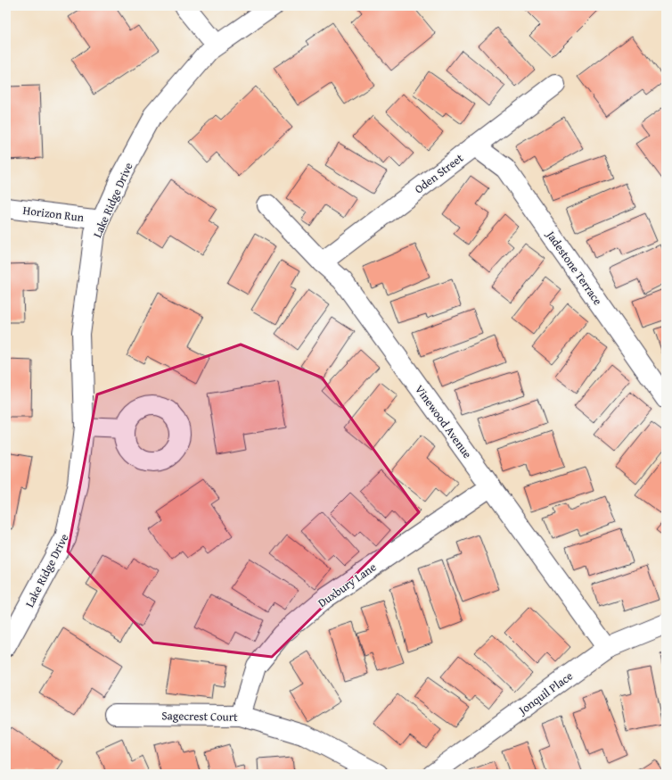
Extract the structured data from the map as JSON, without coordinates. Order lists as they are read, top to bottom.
{
  "streets": {
    "street": [
      "Oden Street",
      "Lake Ridge Drive",
      "Horizon Run",
      "Jadestone Terrace",
      "Vinewood Avenue",
      "Duxbury Lane",
      "Jonquil Place",
      "Sagecrest Court"
    ]
  },
  "crossings": [
    ["Oden Street", "Jadestone Terrace"],
    ["Oden Street", "Vinewood Avenue"],
    ["Lake Ridge Drive", "Horizon Run"],
    ["Vinewood Avenue", "Duxbury Lane"],
    ["Vinewood Avenue", "Jonquil Place"],
    ["Duxbury Lane", "Sagecrest Court"]
  ]
}
